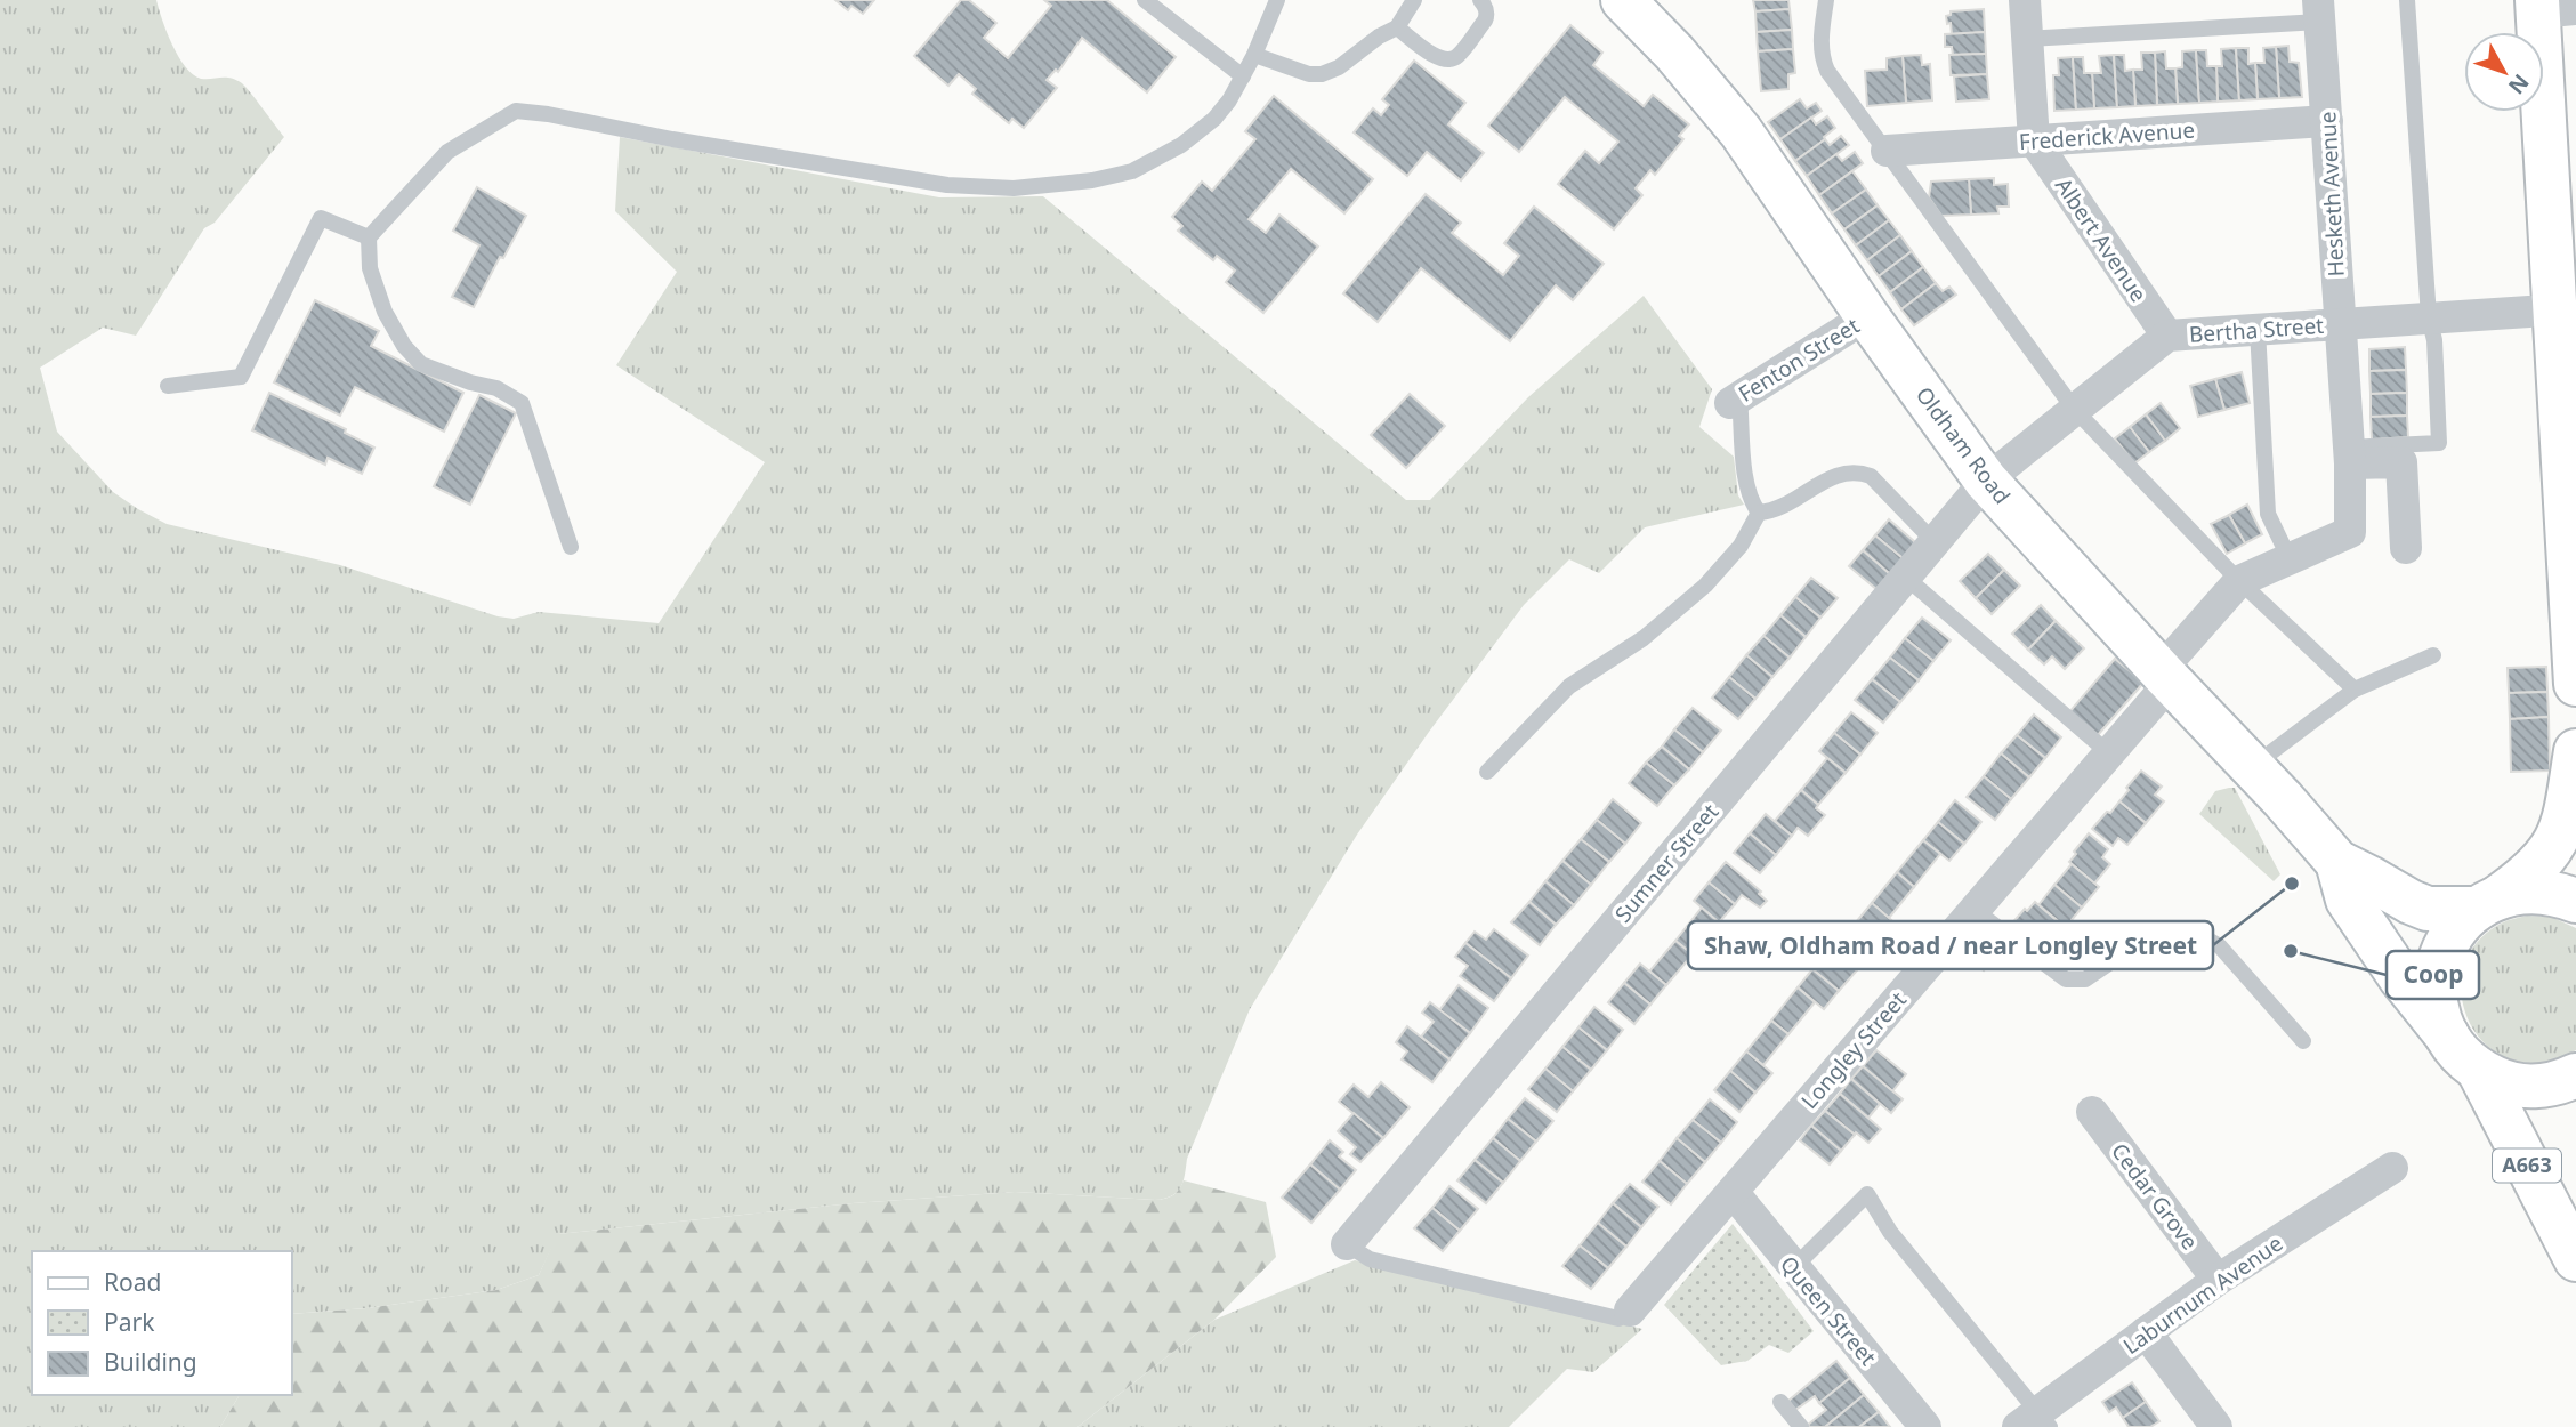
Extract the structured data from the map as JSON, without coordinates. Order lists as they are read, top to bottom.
{
  "streets": {
    "main road": ["Oldham Road", "A663"],
    "street": [
      "Frederick Avenue",
      "Hesketh Avenue",
      "Albert Avenue",
      "Bertha Street",
      "Fenton Street",
      "Sumner Street",
      "Longley Street",
      "Cedar Grove",
      "Laburnum Avenue",
      "Queen Street"
    ]
  },
  "crossings": [
    ["Frederick Avenue", "Hesketh Avenue"],
    ["Frederick Avenue", "Albert Avenue"],
    ["Hesketh Avenue", "Bertha Street"],
    ["Albert Avenue", "Bertha Street"],
    ["Bertha Street", "Oldham Road"],
    ["Bertha Street", "Sumner Street"],
    ["Fenton Street", "Oldham Road"],
    ["Oldham Road", "Sumner Street"],
    ["Oldham Road", "Longley Street"],
    ["Oldham Road", "A663"],
    ["Longley Street", "Queen Street"],
    ["Cedar Grove", "Laburnum Avenue"]
  ],
  "places": ["Shaw, Oldham Road / near Longley Street", "Coop"],
  "legend": ["Road", "Park", "Building"],
  "north": "bottom right"
}
